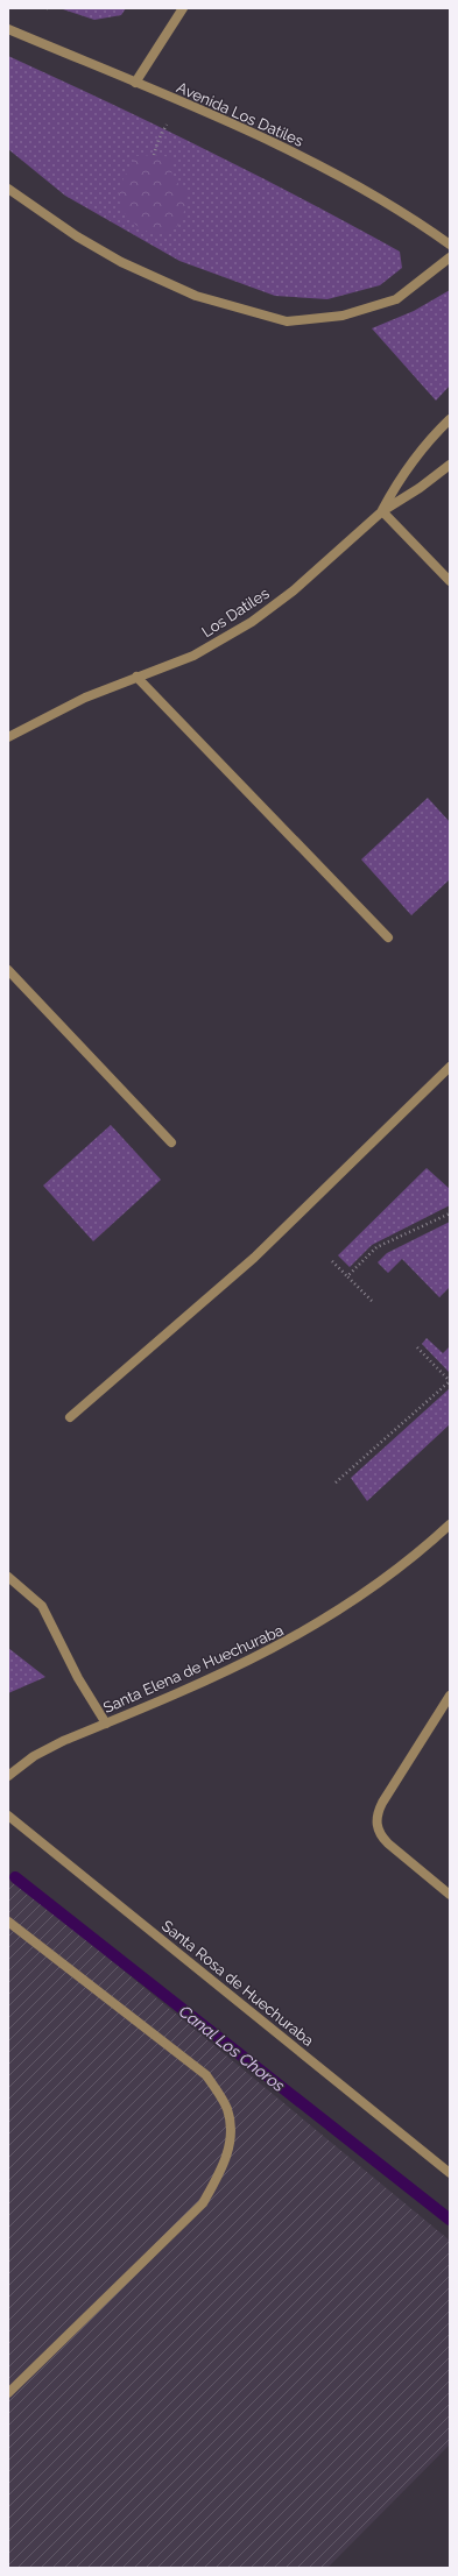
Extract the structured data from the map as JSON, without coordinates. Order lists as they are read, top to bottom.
{
  "streets": {
    "street": [
      "Avenida Los Datiles",
      "Los Datiles",
      "Santa Elena de Huechuraba",
      "Santa Rosa de Huechuraba"
    ]
  },
  "water": ["Canal Los Choros"]
}
